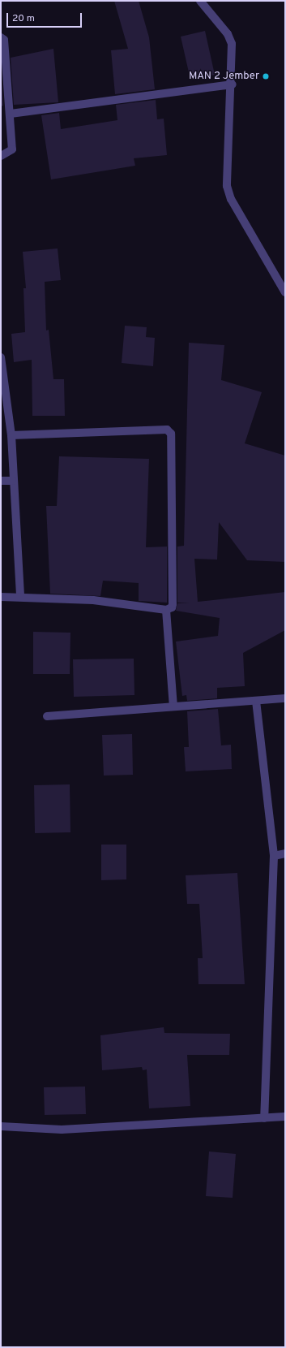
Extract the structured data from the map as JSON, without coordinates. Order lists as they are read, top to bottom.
{
  "places": ["MAN 2 Jember"],
  "scale_bar": "20 m"
}
